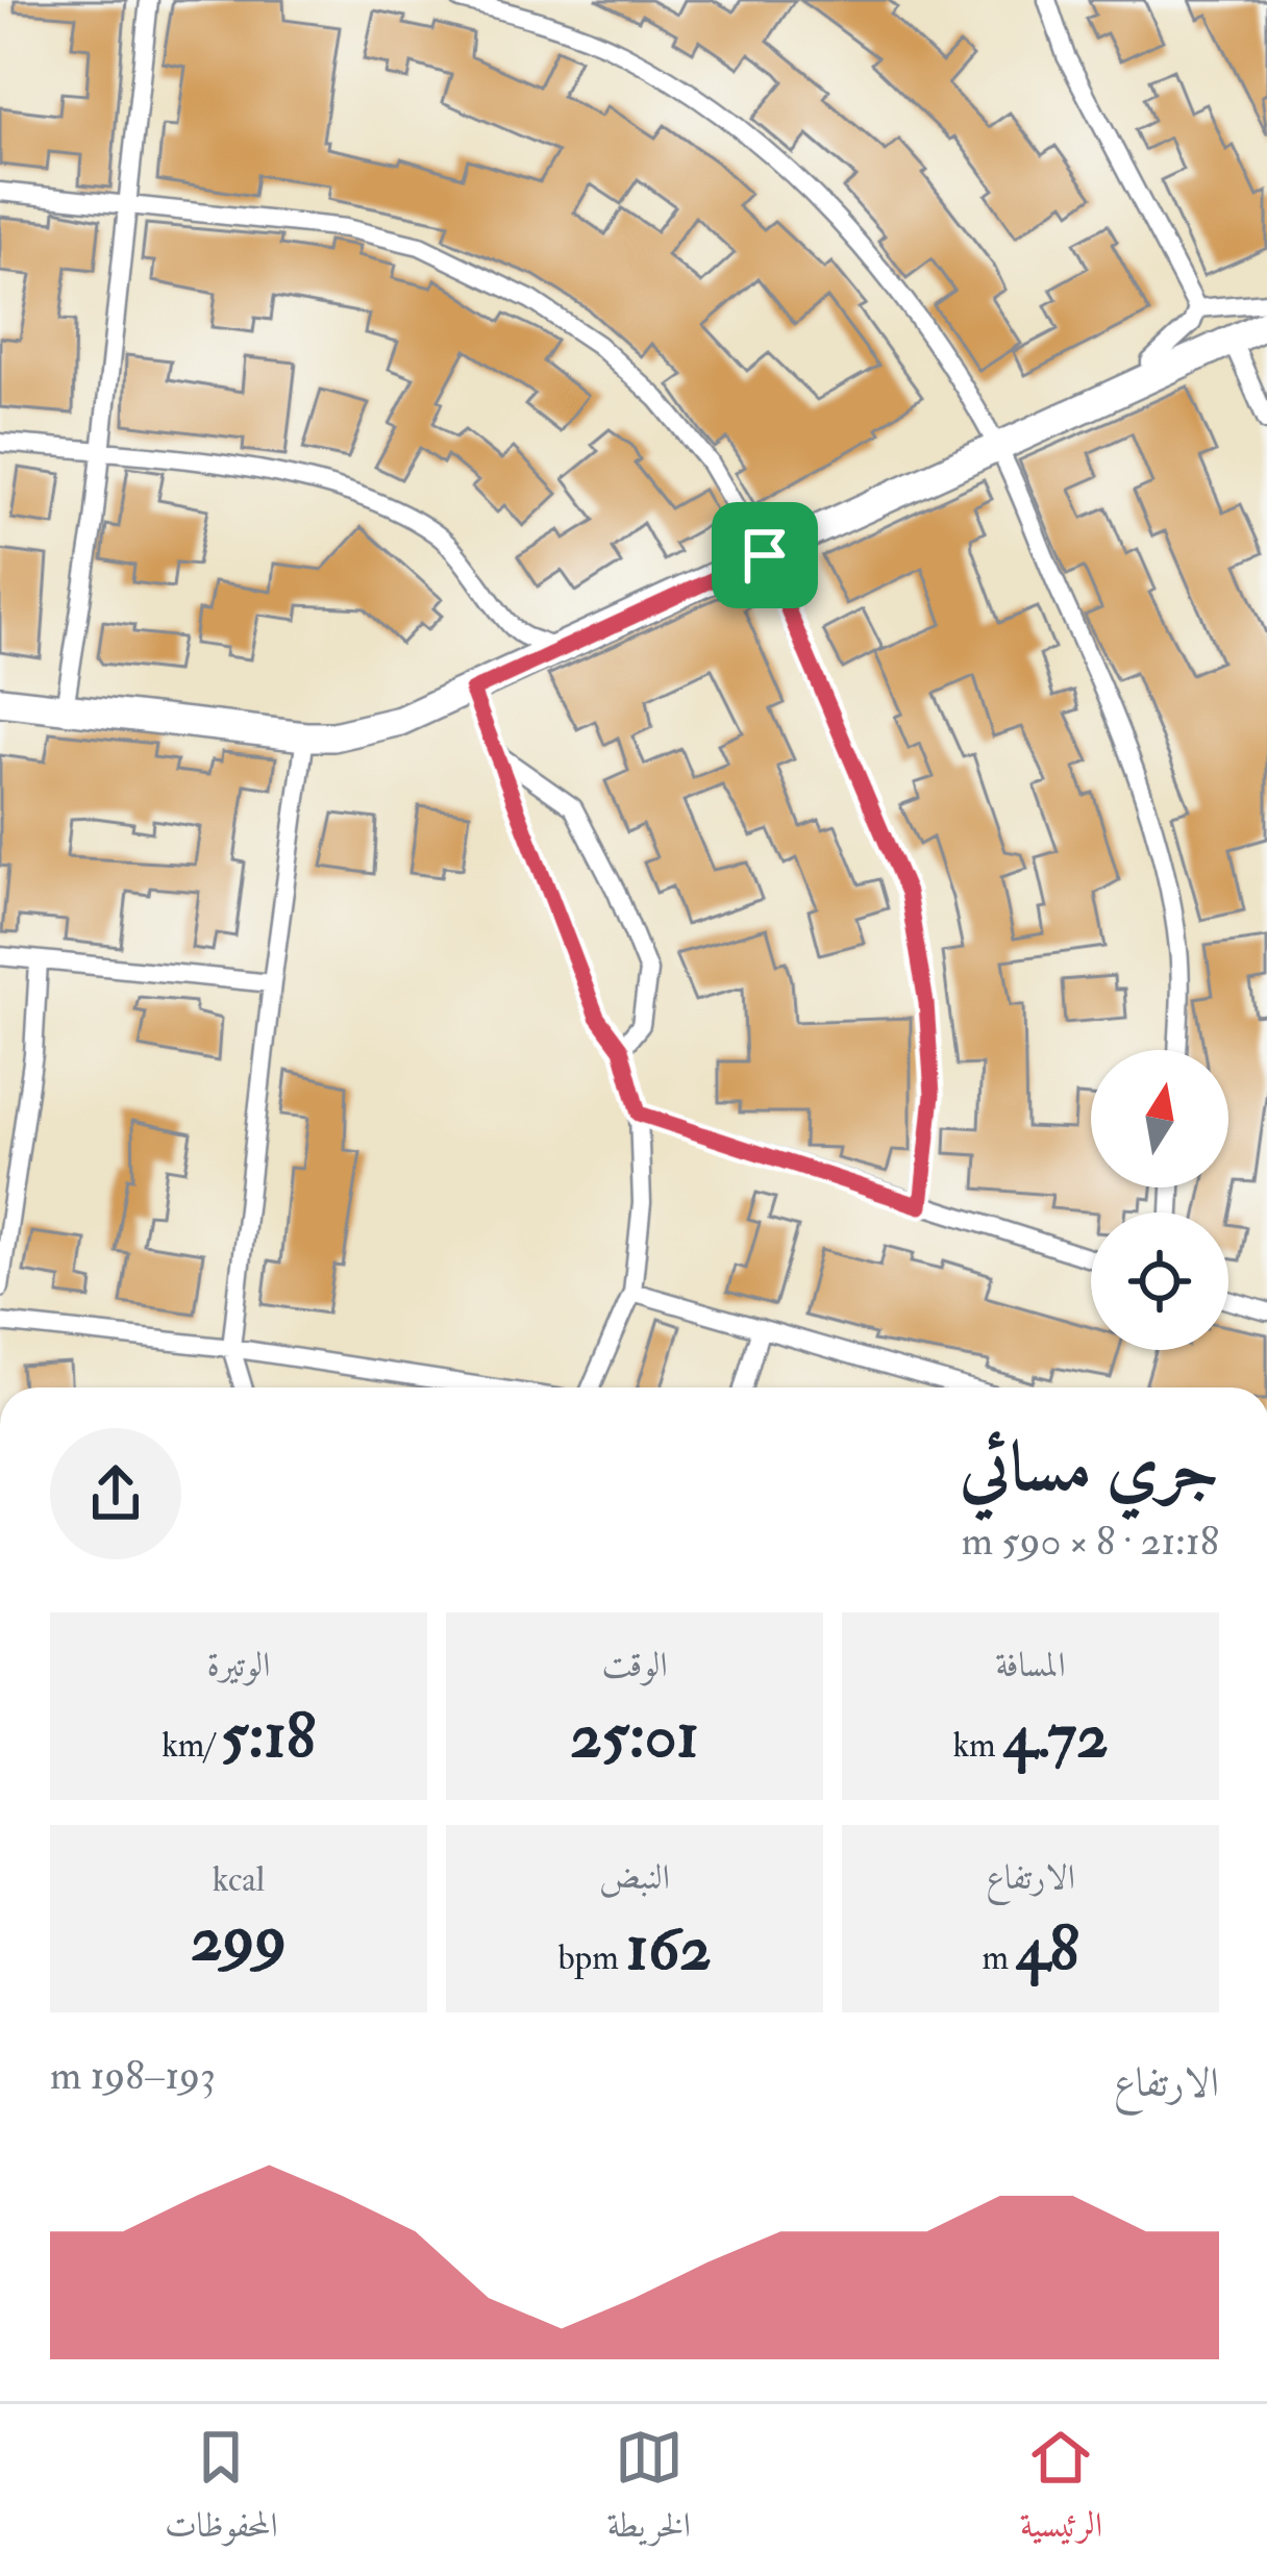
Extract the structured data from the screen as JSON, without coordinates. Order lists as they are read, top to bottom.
{
  "north": "top",
  "page": {
    "heading": ["جري مسائي", "21:18 · 8 × 590 m"],
    "stats": [
      ["المسافة", "4.72 km"],
      ["الوقت", "25:01"],
      ["الوتيرة", "5:18 /km"],
      ["الارتفاع", "48 m"],
      ["النبض", "162 bpm"],
      ["kcal", "299"]
    ],
    "chart": ["الارتفاع", "193–198 m"],
    "tabs": ["الرئيسية", "الخريطة", "المحفوظات"]
  }
}
